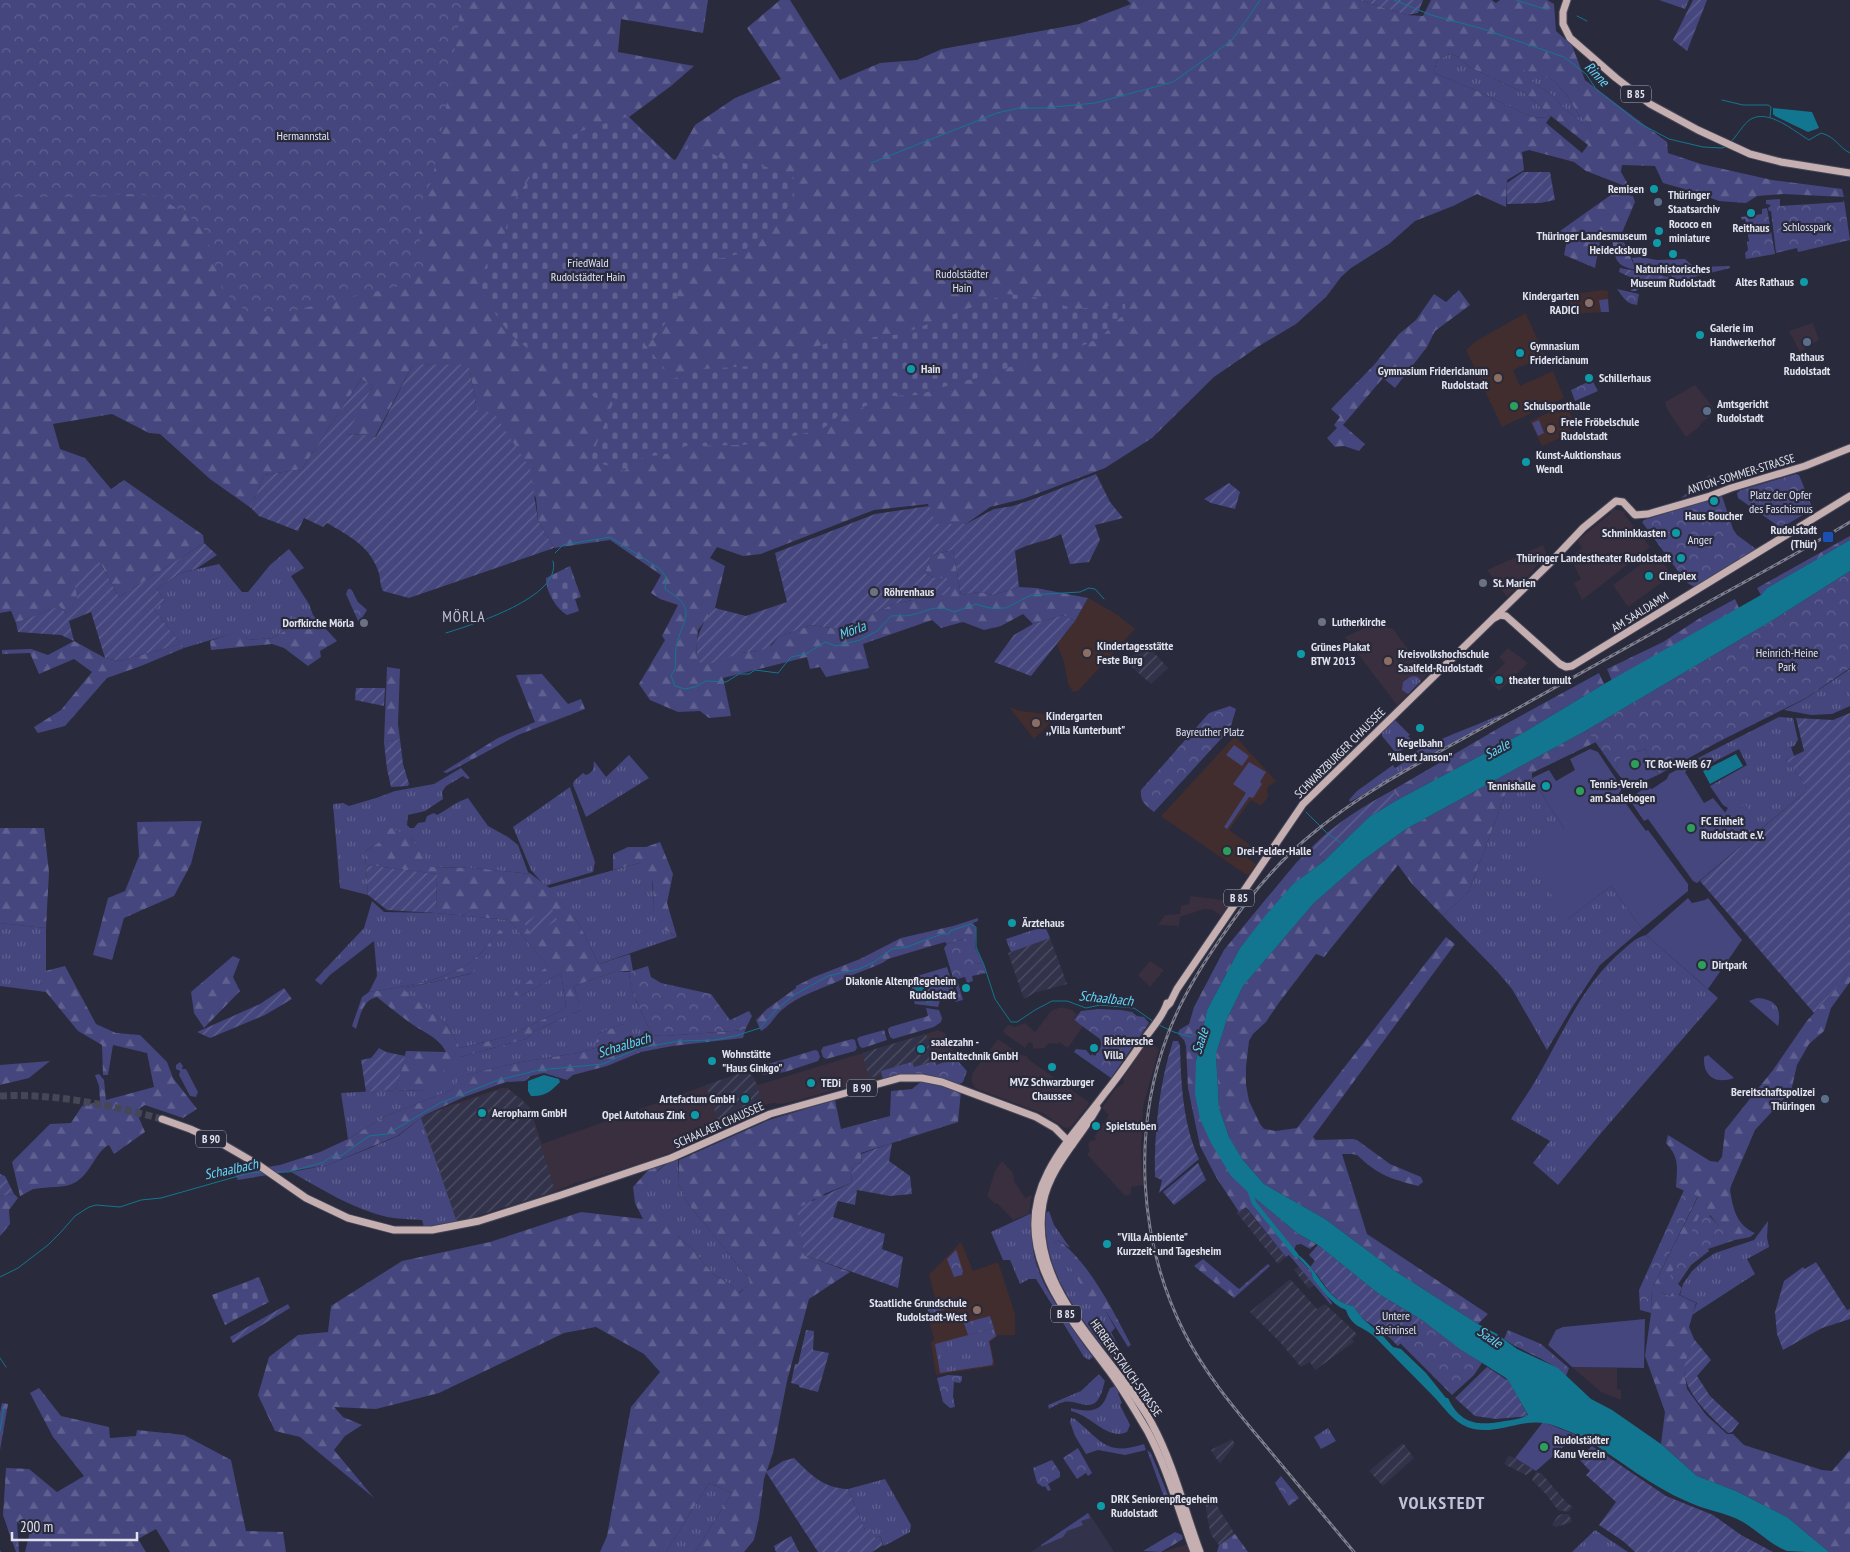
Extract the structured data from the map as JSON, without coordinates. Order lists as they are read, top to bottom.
{
  "streets": {
    "main road": [
      "B 85",
      "ANTON-SOMMER-STRASSE",
      "AM SAALDAMM",
      "SCHWARZBURGER CHAUSSEE",
      "B 90",
      "SCHAALAER CHAUSSEE",
      "HERBERT-STAUCH-STRASSE"
    ]
  },
  "crossings": [
    ["ANTON-SOMMER-STRASSE", "SCHWARZBURGER CHAUSSEE"],
    ["SCHWARZBURGER CHAUSSEE", "SCHAALAER CHAUSSEE"],
    ["SCHWARZBURGER CHAUSSEE", "HERBERT-STAUCH-STRASSE"],
    ["SCHAALAER CHAUSSEE", "HERBERT-STAUCH-STRASSE"]
  ],
  "districts": ["MÖRLA", "VOLKSTEDT"],
  "water": [
    "Rinne",
    "Mörla",
    "Saale",
    "Schaalbach"
  ],
  "parks": [
    "Hermannstal",
    "Schlosspark",
    "FriedWald Rudolstädter Hain",
    "Rudolstädter Hain",
    "Platz der Opfer des Faschismus",
    "Anger",
    "Heinrich-Heine Park",
    "Bayreuther Platz",
    "Untere Steininsel"
  ],
  "places": {
    "other": [
      "Remisen",
      "Thüringer Staatsarchiv",
      "Reithaus",
      "Rococo en miniature",
      "Thüringer Landesmuseum Heidecksburg",
      "Naturhistorisches Museum Rudolstadt",
      "Altes Rathaus",
      "Kindergarten RADICI",
      "Galerie im Handwerkerhof",
      "Rathaus Rudolstadt",
      "Gymnasium Fridericianum",
      "Hain",
      "Gymnasium Fridericianum Rudolstadt",
      "Schillerhaus",
      "Schulsporthalle",
      "Amtsgericht Rudolstadt",
      "Freie Fröbelschule Rudolstadt",
      "Kunst-Auktionshaus Wendl",
      "Haus Boucher",
      "Schminkkasten",
      "Thüringer Landestheater Rudolstadt",
      "Cineplex",
      "St. Marien",
      "Röhrenhaus",
      "Lutherkirche",
      "Dorfkirche Mörla",
      "Kindertagesstätte Feste Burg",
      "Grünes Plakat BTW 2013",
      "Kreisvolkshochschule Saalfeld-Rudolstadt",
      "theater tumult",
      "Kindergarten ,,Villa Kunterbunt\"",
      "Kegelbahn \"Albert Janson\"",
      "TC Rot-Weiß 67",
      "Tennishalle",
      "Tennis-Verein am Saalebogen",
      "FC Einheit Rudolstadt e.V.",
      "Drei-Felder-Halle",
      "Ärztehaus",
      "Dirtpark",
      "Diakonie Altenpflegeheim Rudolstadt",
      "Richtersche Villa",
      "saalezahn - Dentaltechnik GmbH",
      "Wohnstätte \"Haus Ginkgo\"",
      "MVZ Schwarzburger Chaussee",
      "TEDi",
      "Artefactum GmbH",
      "Bereitschaftspolizei Thüringen",
      "Aeropharm GmbH",
      "Opel Autohaus Zink",
      "Spielstuben",
      "\"Villa Ambiente\" Kurzzeit- und Tagesheim",
      "Staatliche Grundschule Rudolstadt-West",
      "Rudolstädter Kanu Verein",
      "DRK Seniorenpflegeheim Rudolstadt"
    ],
    "transit": ["Rudolstadt (Thür)"]
  },
  "scale_bar": "200 m"
}
